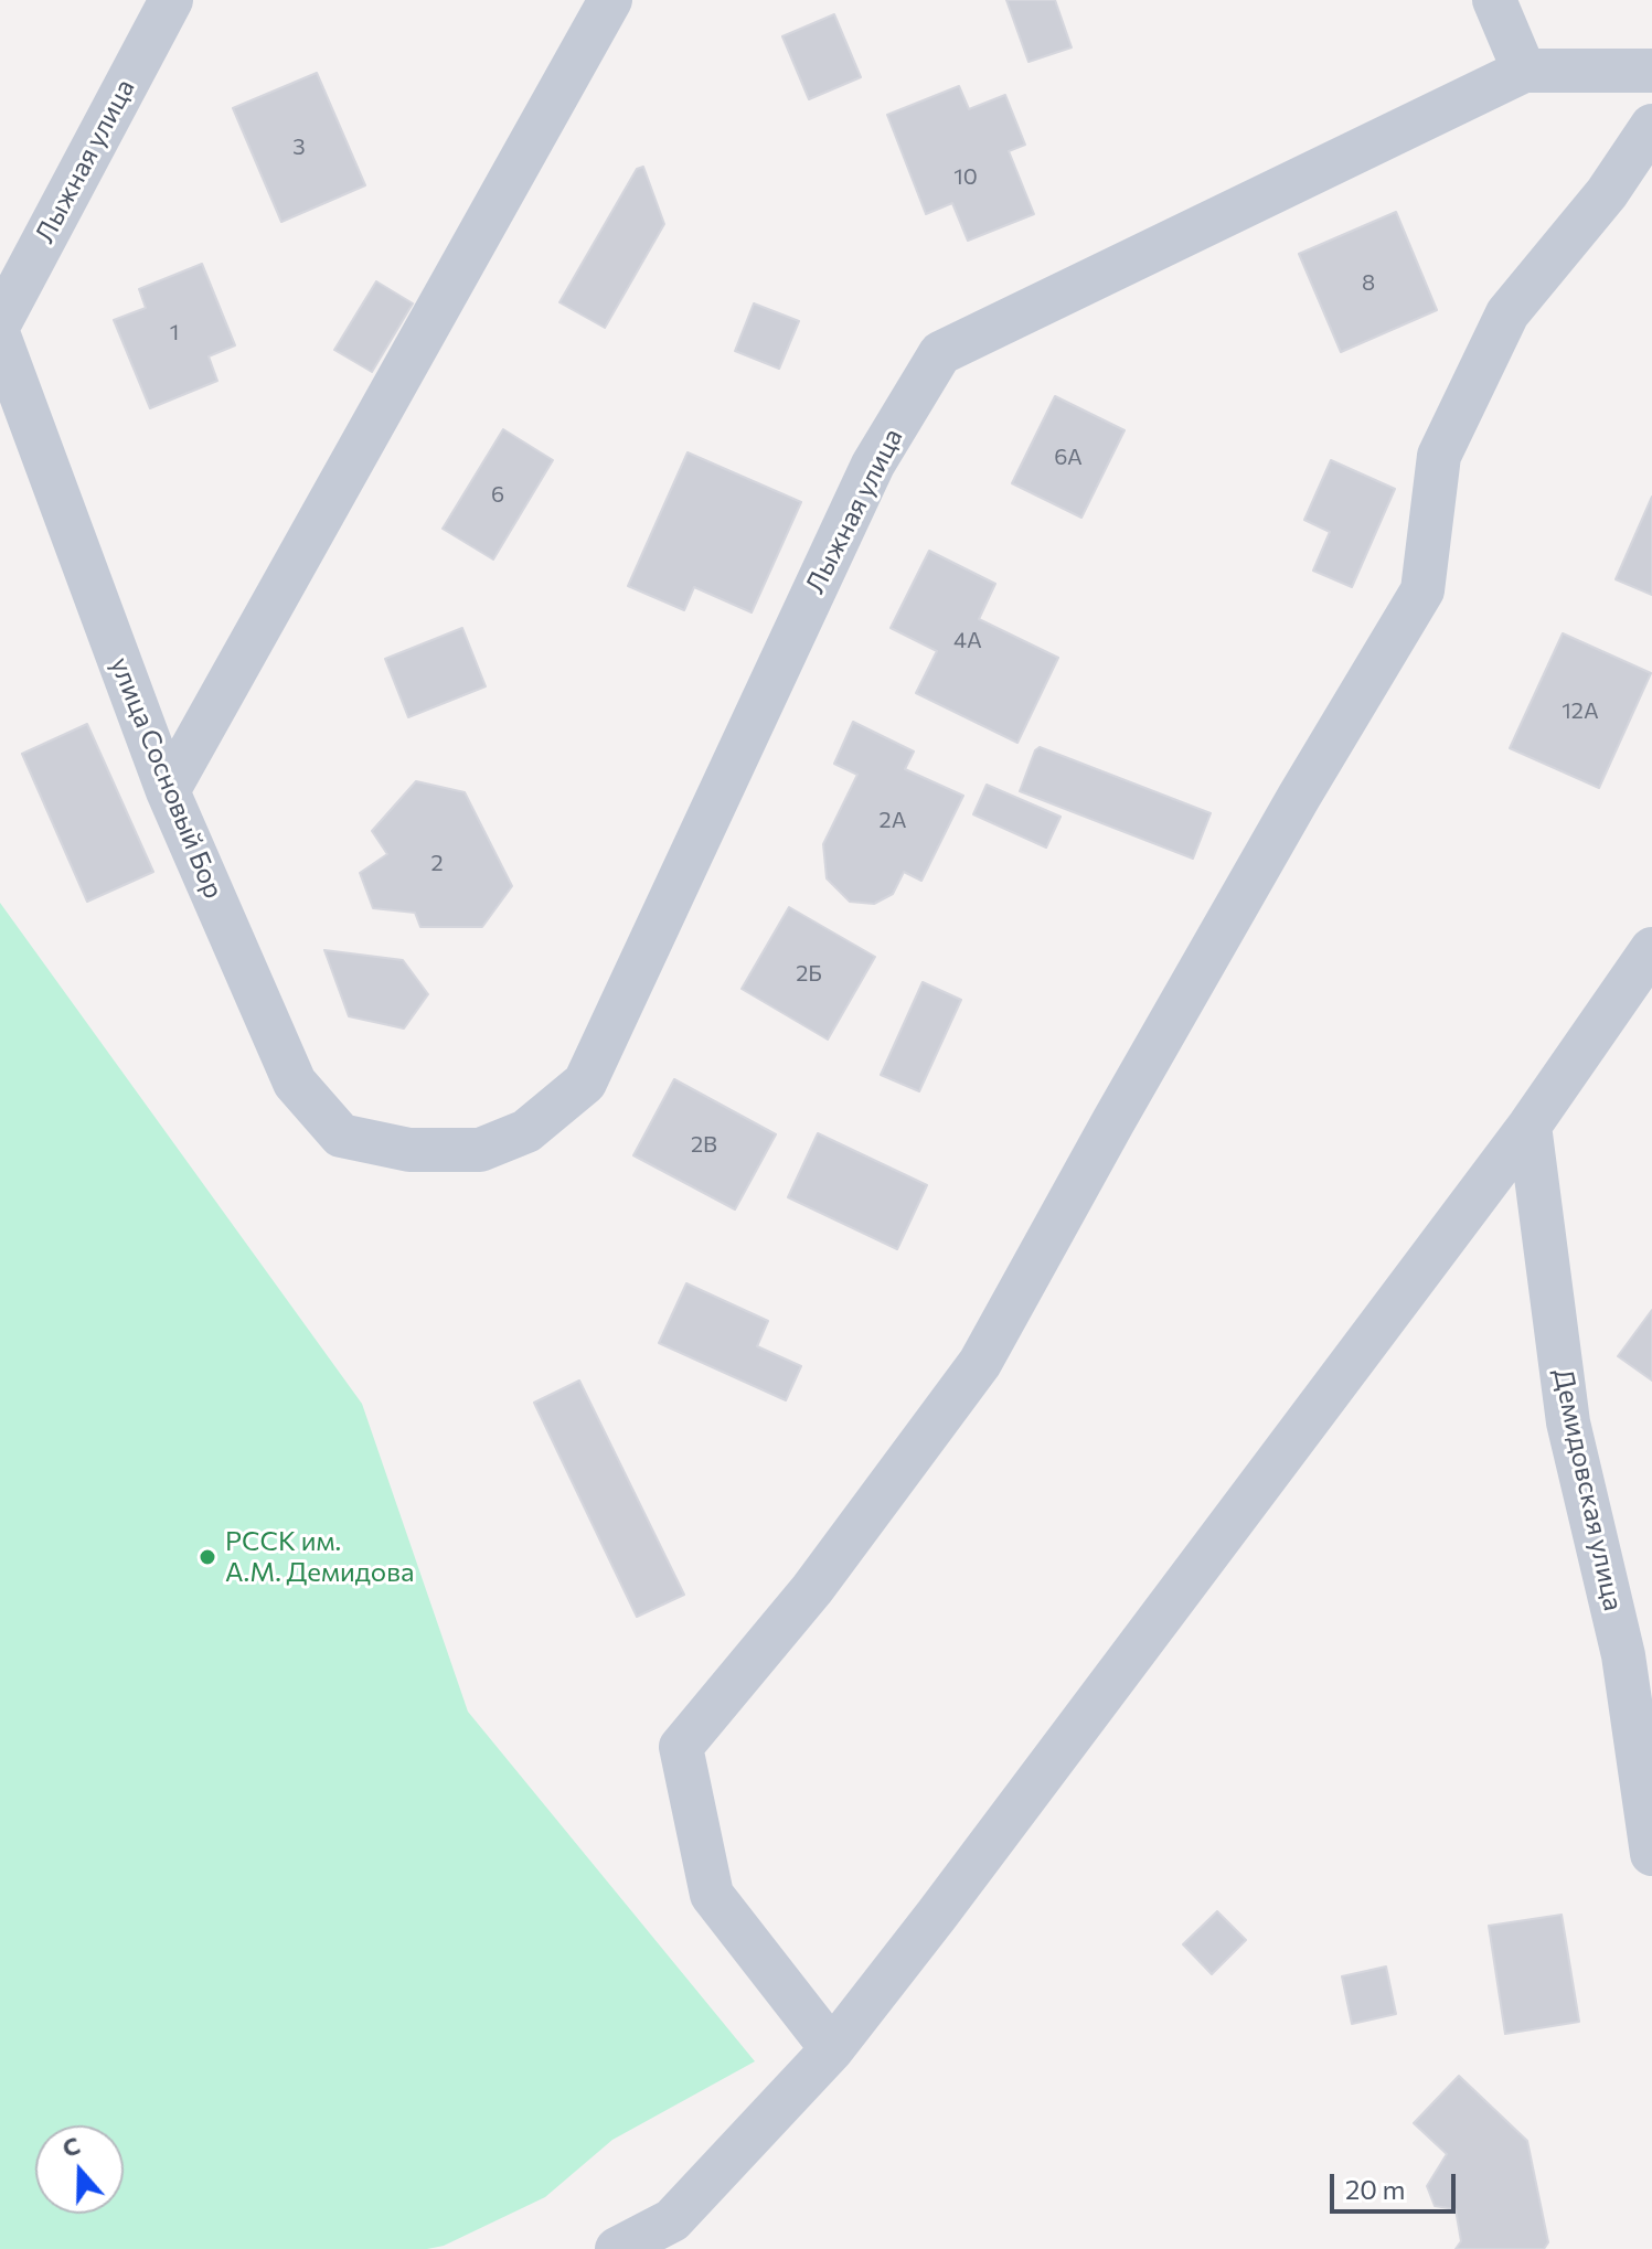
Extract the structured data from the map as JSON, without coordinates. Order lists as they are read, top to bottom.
{
  "streets": {
    "street": ["Лыжная улица", "улица Сосновый Бор", "Демидовская улица"]
  },
  "crossings": [
    ["Лыжная улица", "улица Сосновый Бор"]
  ],
  "places": ["РССК им. А.М. Демидова"],
  "house_numbers": [
    "3",
    "10",
    "8",
    "1",
    "6А",
    "6",
    "4А",
    "12А",
    "2А",
    "2",
    "2Б",
    "2В"
  ],
  "scale_bar": "20 m",
  "north": "top"
}
